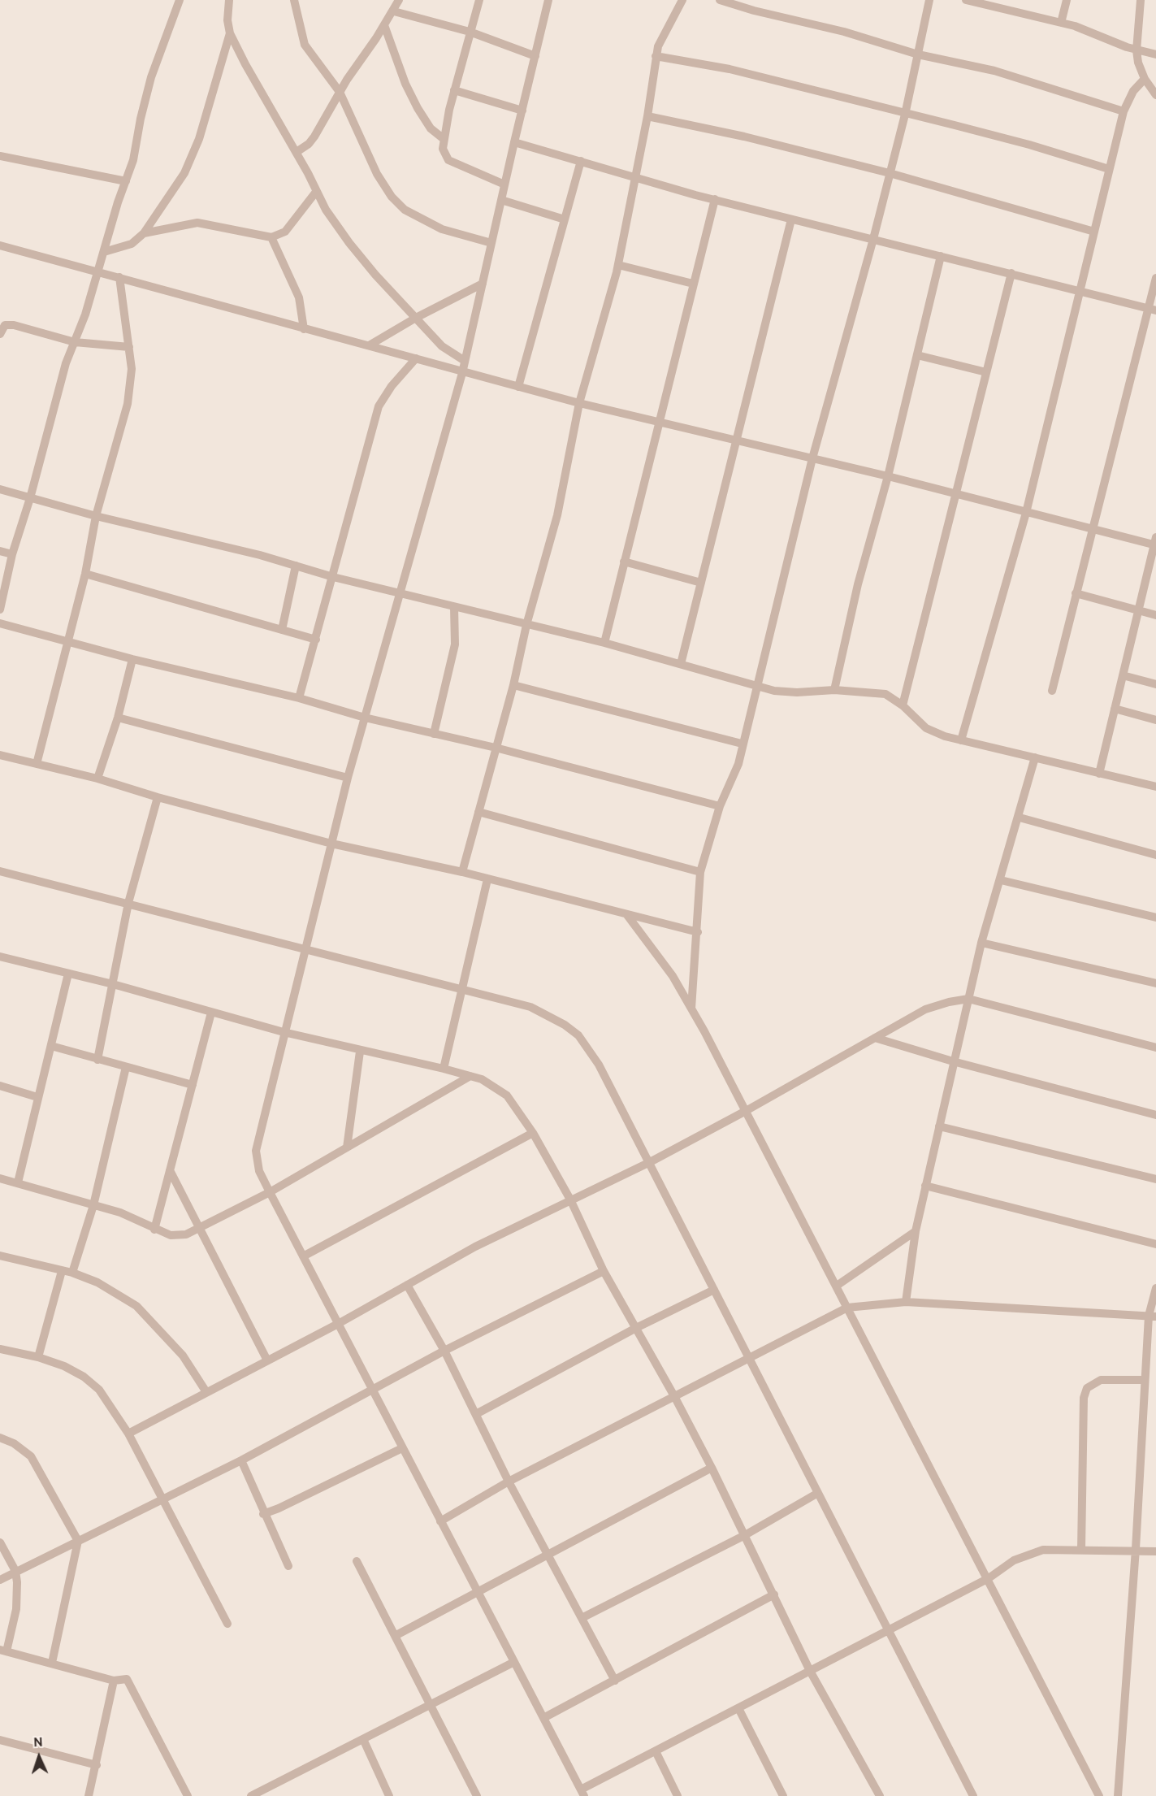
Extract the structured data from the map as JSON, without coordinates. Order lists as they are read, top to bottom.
{
  "north": "top"
}
